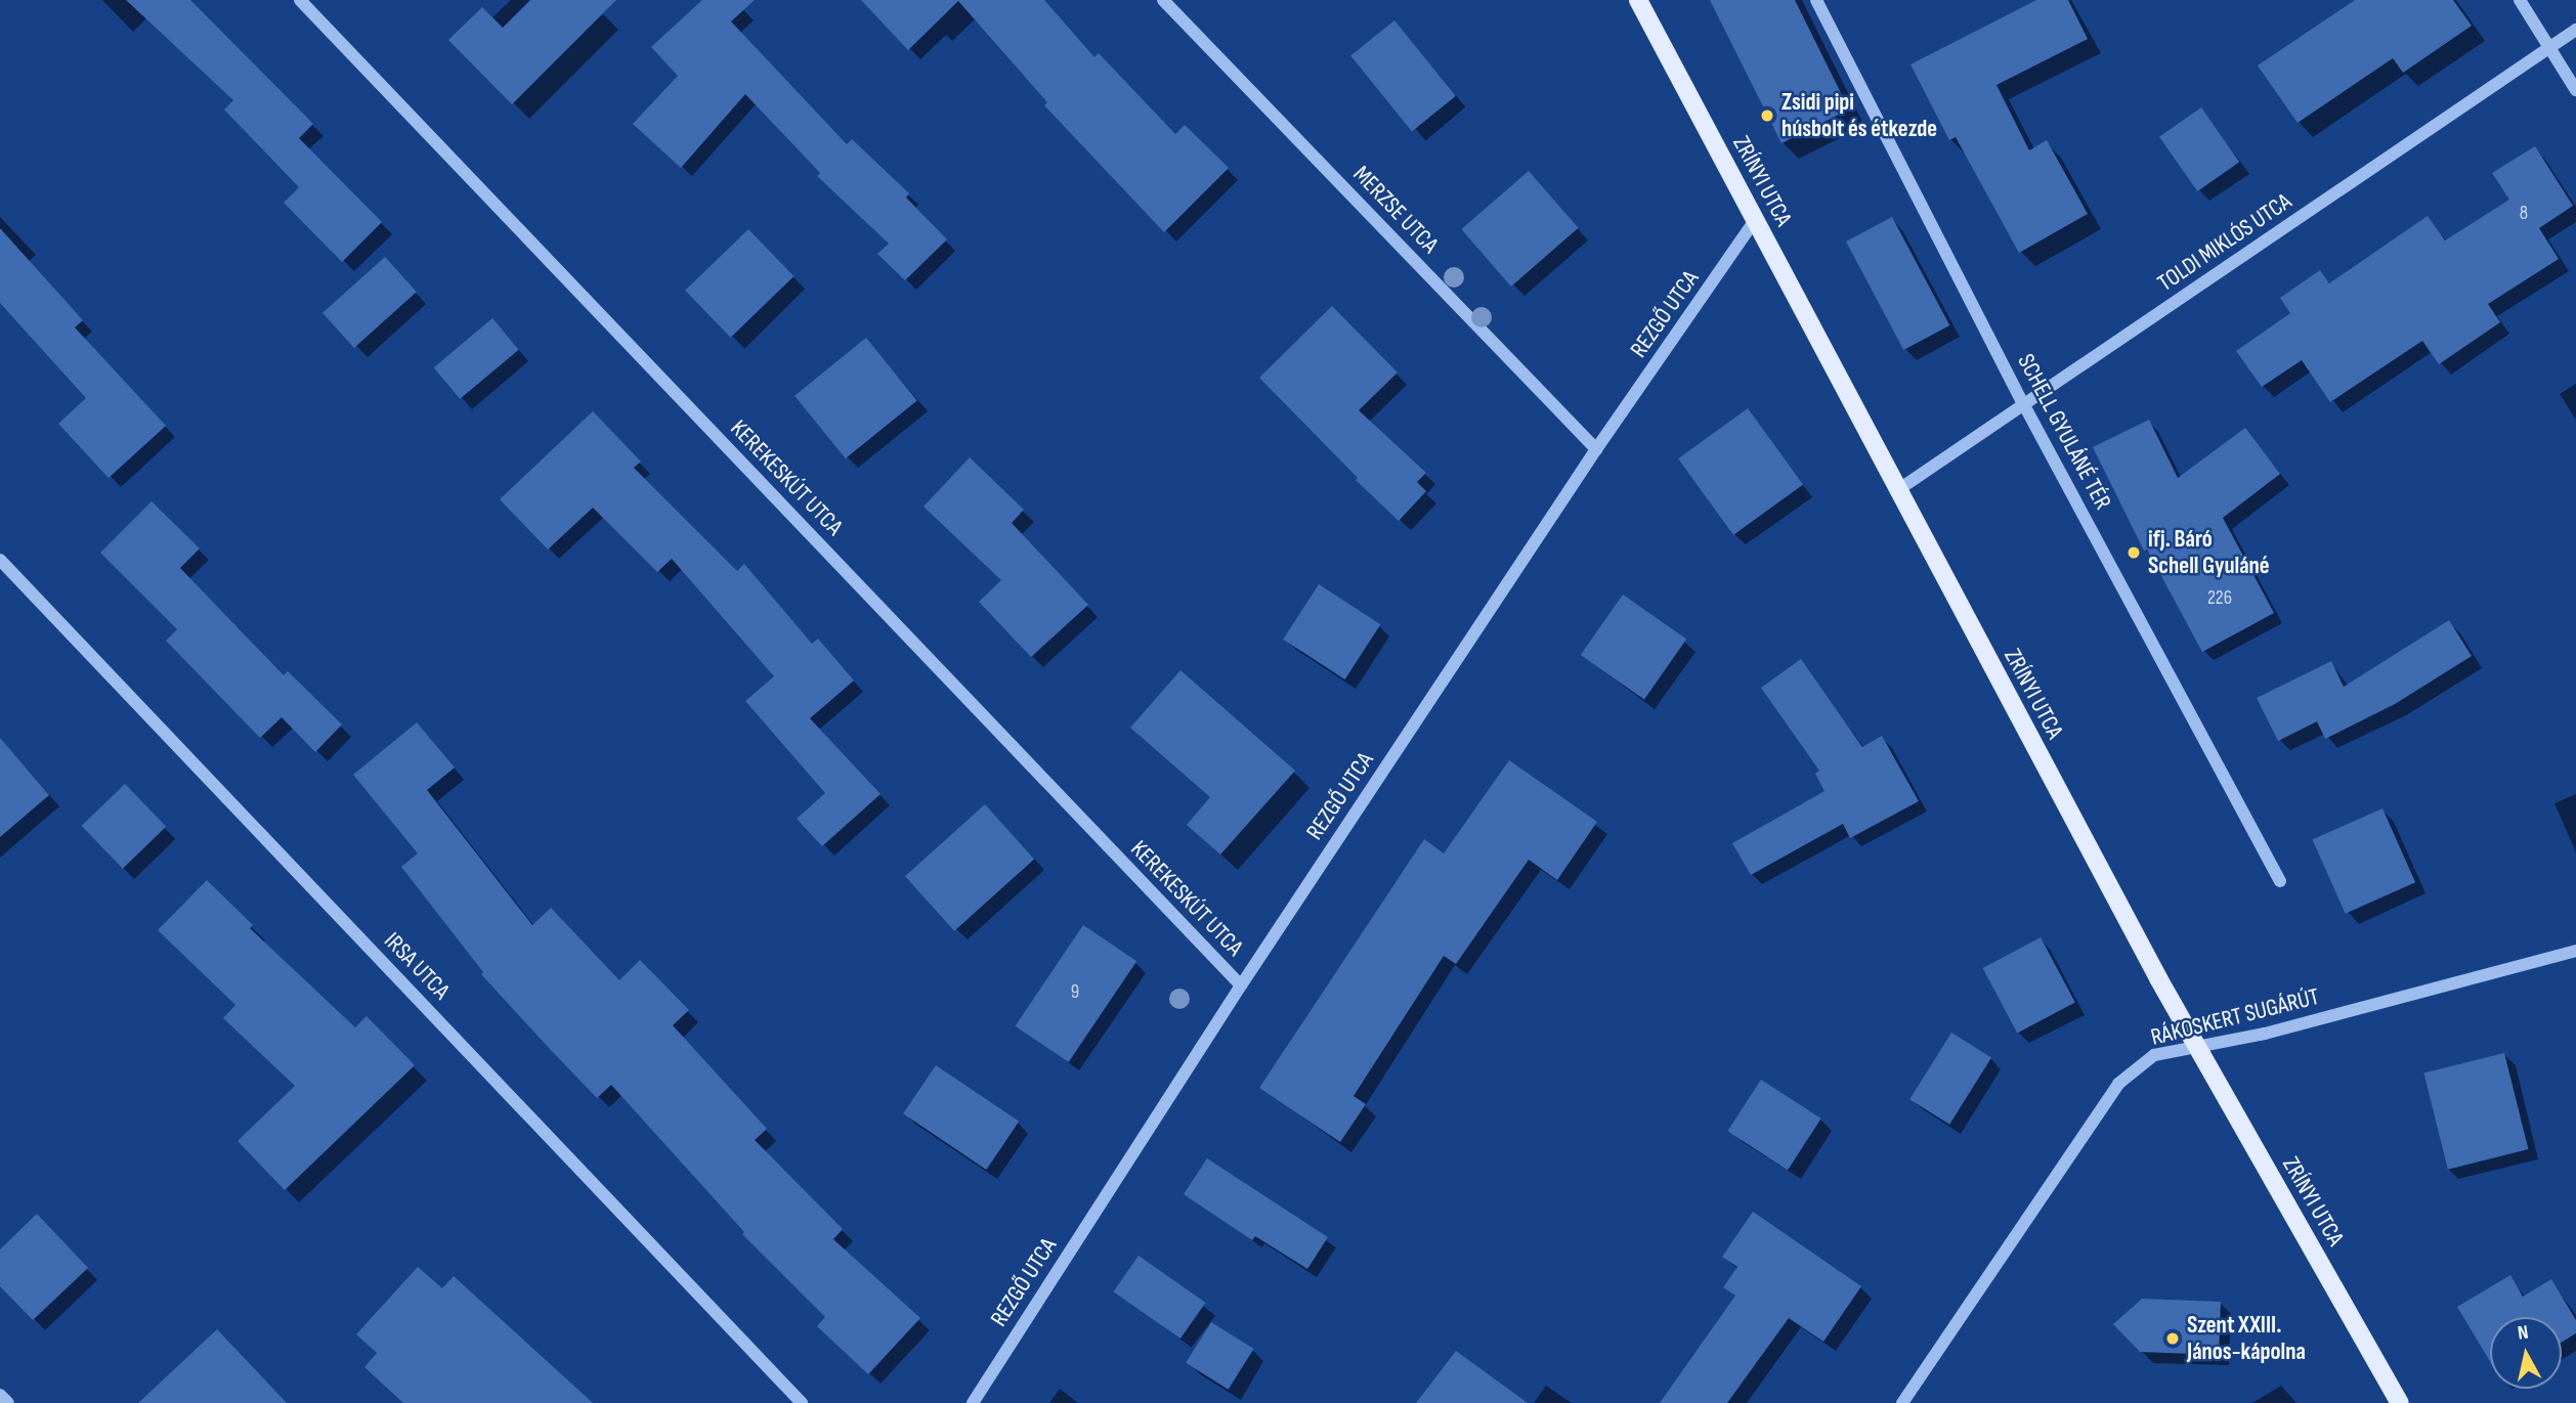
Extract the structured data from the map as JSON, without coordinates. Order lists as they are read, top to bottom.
{
  "streets": {
    "main road": ["ZRÍNYI UTCA"],
    "street": [
      "MERZSE UTCA",
      "TOLDI MIKLÓS UTCA",
      "REZGŐ UTCA",
      "SCHELL GYULÁNÉ TÉR",
      "KEREKESKÚT UTCA",
      "IRSA UTCA",
      "RÁKOSKERT SUGÁRÚT"
    ]
  },
  "crossings": [
    ["ZRÍNYI UTCA", "TOLDI MIKLÓS UTCA"],
    ["ZRÍNYI UTCA", "REZGŐ UTCA"],
    ["ZRÍNYI UTCA", "RÁKOSKERT SUGÁRÚT"],
    ["MERZSE UTCA", "REZGŐ UTCA"],
    ["TOLDI MIKLÓS UTCA", "SCHELL GYULÁNÉ TÉR"],
    ["REZGŐ UTCA", "KEREKESKÚT UTCA"]
  ],
  "places": ["Zsidi pipi húsbolt és étkezde", "ifj. Báró Schell Gyuláné", "Szent XXIII. János-kápolna"],
  "house_numbers": ["8", "226", "9"],
  "north": "top"
}
